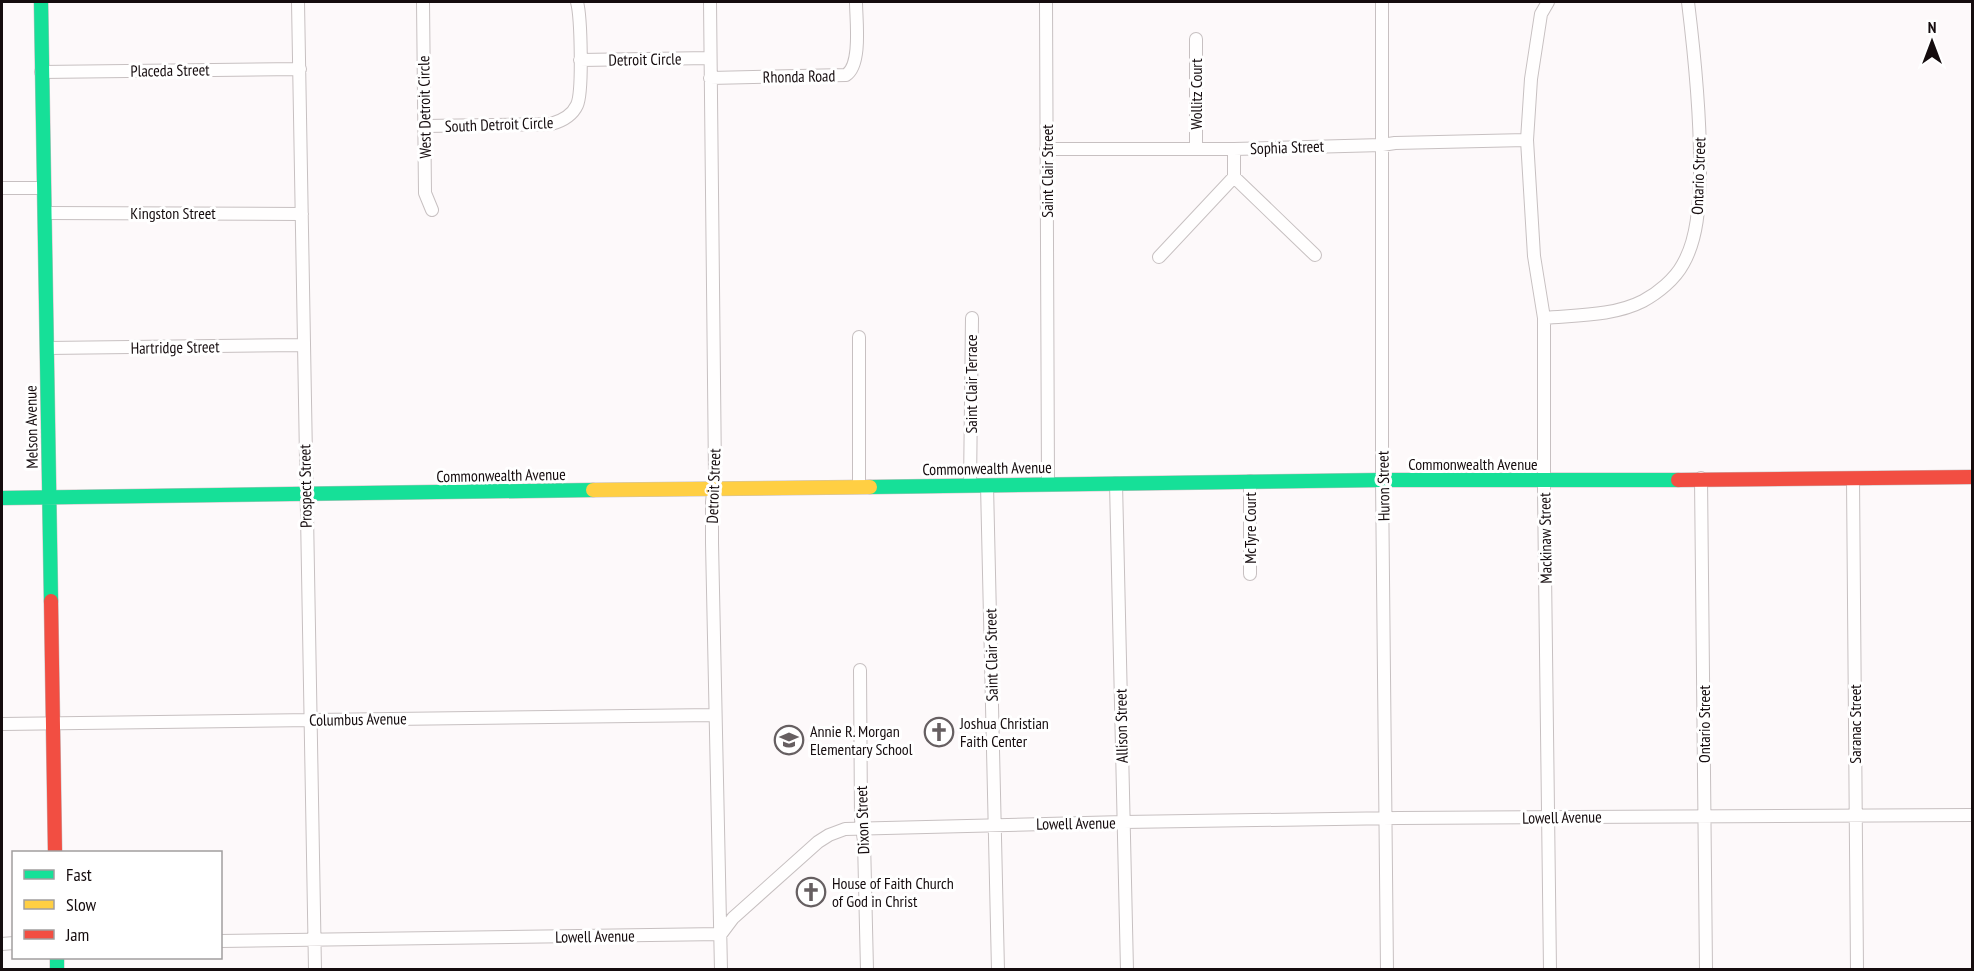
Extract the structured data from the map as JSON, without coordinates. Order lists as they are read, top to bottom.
{
  "streets": {
    "main road": ["Melson Avenue", "Commonwealth Avenue"],
    "street": [
      "Detroit Circle",
      "Placeda Street",
      "Rhonda Road",
      "Wollitz Court",
      "West Detroit Circle",
      "South Detroit Circle",
      "Sophia Street",
      "Saint Clair Street",
      "Ontario Street",
      "Kingston Street",
      "Hartridge Street",
      "Saint Clair Terrace",
      "Prospect Street",
      "Detroit Street",
      "Huron Street",
      "McTyre Court",
      "Mackinaw Street",
      "Columbus Avenue",
      "Saranac Street",
      "Allison Street",
      "Lowell Avenue",
      "Dixon Street"
    ]
  },
  "crossings": [
    ["Detroit Circle", "South Detroit Circle"],
    ["Detroit Circle", "Detroit Street"],
    ["Placeda Street", "Melson Avenue"],
    ["Placeda Street", "Prospect Street"],
    ["Rhonda Road", "Detroit Street"],
    ["Wollitz Court", "Sophia Street"],
    ["West Detroit Circle", "South Detroit Circle"],
    ["Sophia Street", "Saint Clair Street"],
    ["Sophia Street", "Huron Street"],
    ["Sophia Street", "Mackinaw Street"],
    ["Saint Clair Street", "Commonwealth Avenue"],
    ["Saint Clair Street", "Lowell Avenue"],
    ["Ontario Street", "Commonwealth Avenue"],
    ["Ontario Street", "Mackinaw Street"],
    ["Ontario Street", "Lowell Avenue"],
    ["Kingston Street", "Melson Avenue"],
    ["Kingston Street", "Prospect Street"],
    ["Hartridge Street", "Melson Avenue"],
    ["Hartridge Street", "Prospect Street"],
    ["Saint Clair Terrace", "Commonwealth Avenue"],
    ["Melson Avenue", "Commonwealth Avenue"],
    ["Melson Avenue", "Columbus Avenue"],
    ["Commonwealth Avenue", "Prospect Street"],
    ["Commonwealth Avenue", "Detroit Street"],
    ["Commonwealth Avenue", "Huron Street"],
    ["Commonwealth Avenue", "McTyre Court"],
    ["Commonwealth Avenue", "Mackinaw Street"],
    ["Commonwealth Avenue", "Saranac Street"],
    ["Commonwealth Avenue", "Allison Street"],
    ["Prospect Street", "Columbus Avenue"],
    ["Prospect Street", "Lowell Avenue"],
    ["Detroit Street", "Columbus Avenue"],
    ["Detroit Street", "Lowell Avenue"],
    ["Huron Street", "Lowell Avenue"],
    ["Mackinaw Street", "Lowell Avenue"],
    ["Saranac Street", "Lowell Avenue"],
    ["Allison Street", "Lowell Avenue"],
    ["Lowell Avenue", "Dixon Street"]
  ],
  "places": {
    "church": ["Joshua Christian Faith Center", "House of Faith Church of God in Christ"],
    "school or university": ["Annie R. Morgan Elementary School"]
  },
  "legend": ["Fast", "Slow", "Jam"],
  "north": "top"
}
